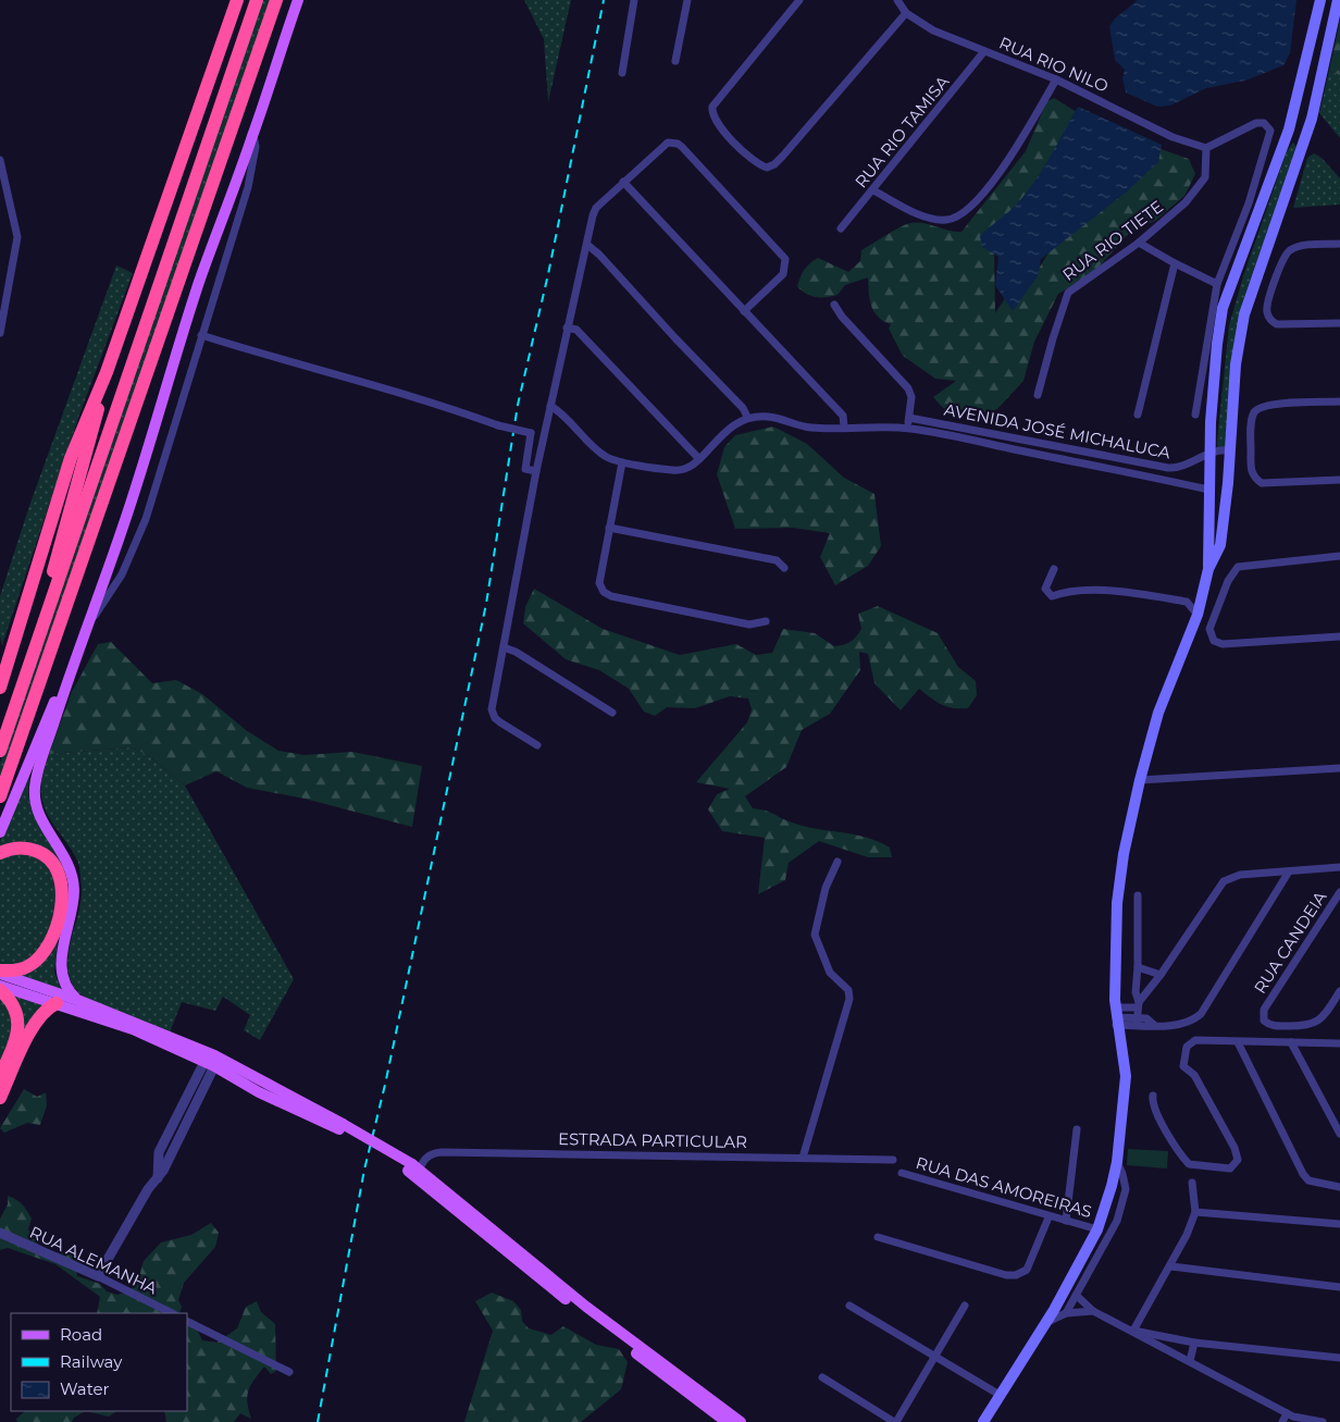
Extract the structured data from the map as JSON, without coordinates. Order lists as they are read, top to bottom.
{
  "streets": {
    "street": [
      "RUA RIO NILO",
      "RUA RIO TAMISA",
      "RUA RIO TIETE",
      "AVENIDA JOSÉ MICHALUCA",
      "RUA CANDEIA",
      "ESTRADA PARTICULAR",
      "RUA DAS AMOREIRAS",
      "RUA ALEMANHA"
    ]
  },
  "crossings": [
    ["RUA RIO NILO", "RUA RIO TAMISA"],
    ["RUA RIO NILO", "RUA RIO TIETE"]
  ],
  "legend": ["Road", "Railway", "Water"]
}
